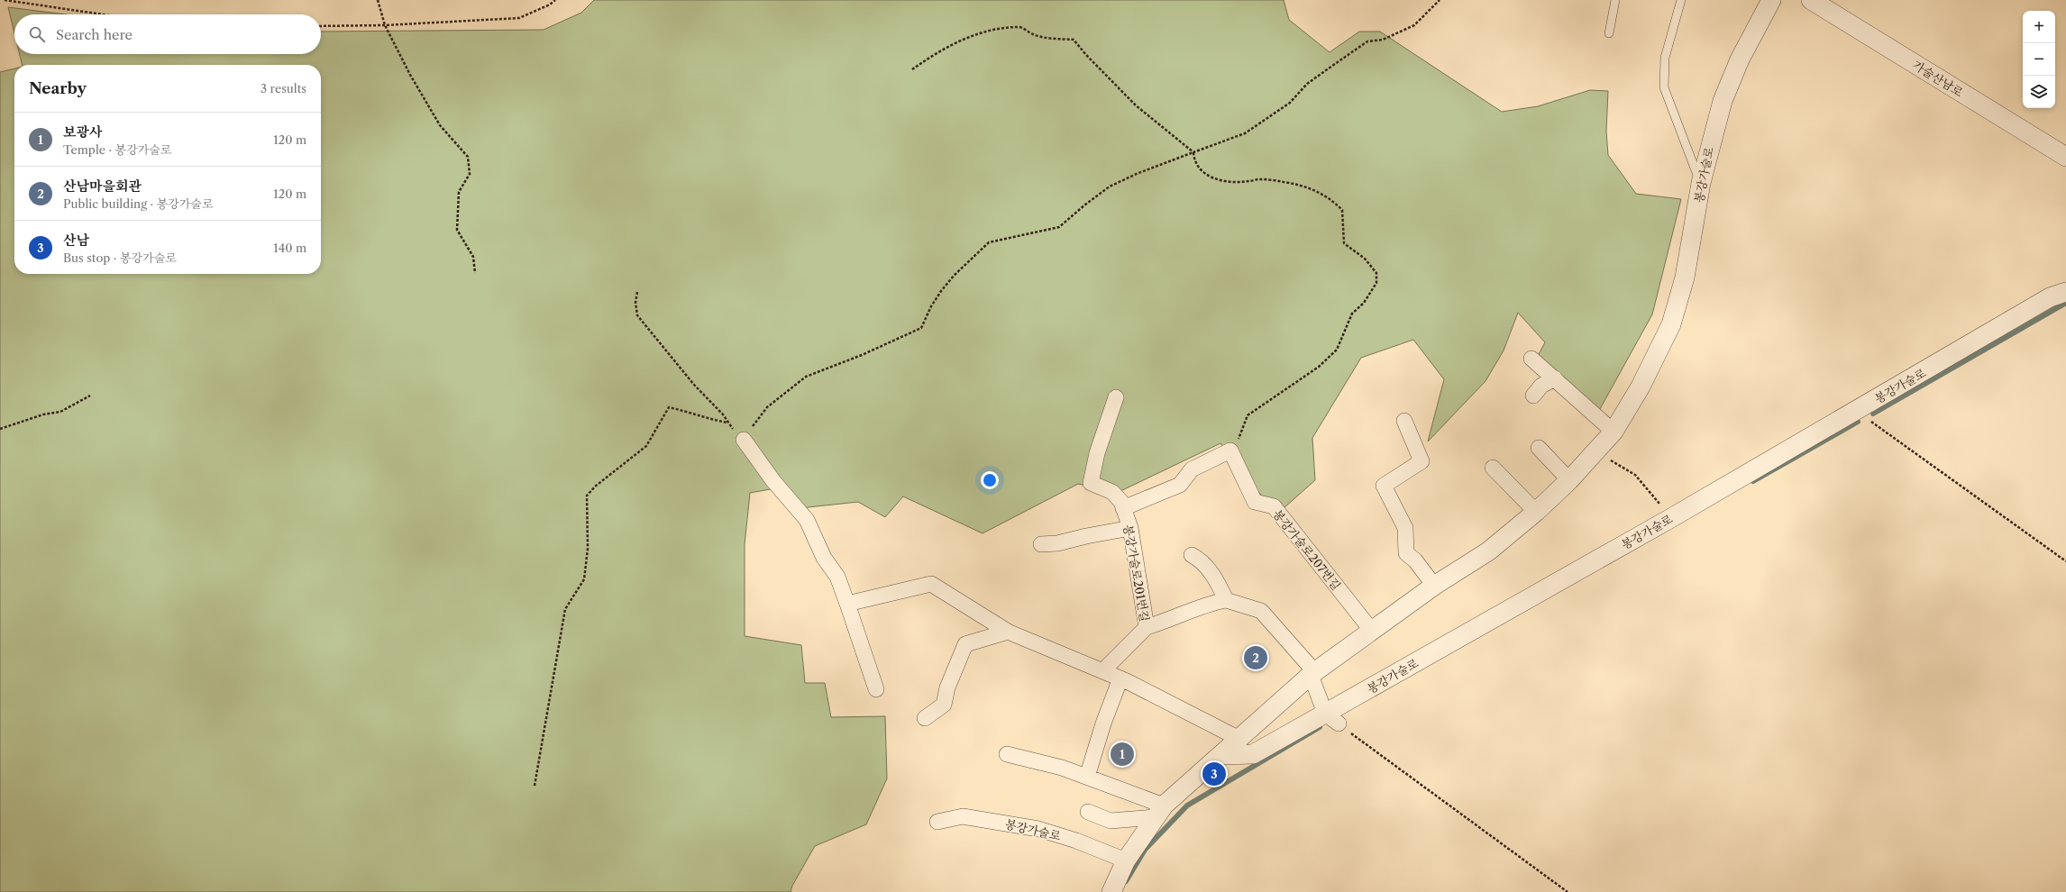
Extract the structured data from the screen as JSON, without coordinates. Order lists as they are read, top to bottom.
{
  "streets": {
    "street": [
      "가술산남로",
      "봉강가술로",
      "봉강가술로207번길",
      "봉강가술로201번길"
    ]
  },
  "crossings": [
    ["봉강가술로", "봉강가술로207번길"]
  ],
  "page": {
    "map_buttons": ["+", "−"],
    "search": "Search here",
    "heading": ["Nearby", "3 results"],
    "list": [
      {
        "mark": "1",
        "name": "보광사",
        "note": "Temple · 봉강가술로",
        "value": "120 m"
      },
      {
        "mark": "2",
        "name": "산남마을회관",
        "note": "Public building · 봉강가술로",
        "value": "120 m"
      },
      {
        "mark": "3",
        "name": "산남",
        "note": "Bus stop · 봉강가술로",
        "value": "140 m"
      }
    ],
    "pins": ["2", "1", "3"]
  }
}
